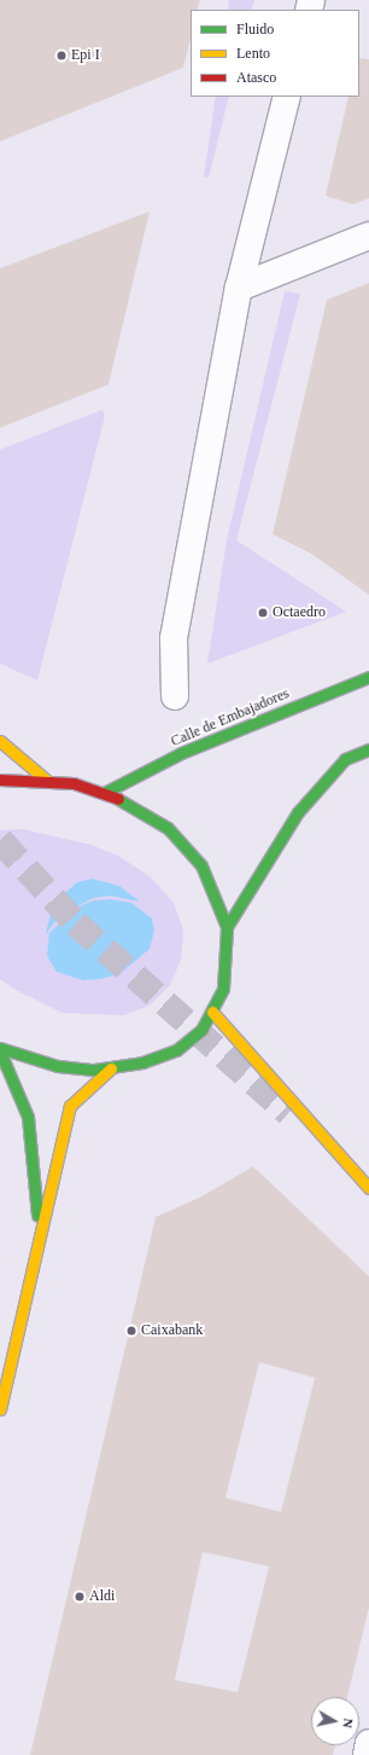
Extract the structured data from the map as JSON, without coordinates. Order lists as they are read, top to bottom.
{
  "streets": {
    "main road": ["Calle de Embajadores"]
  },
  "places": [
    "Epi I",
    "Octaedro",
    "Caixabank",
    "Aldi"
  ],
  "legend": ["Fluido", "Lento", "Atasco"],
  "north": "right"
}
